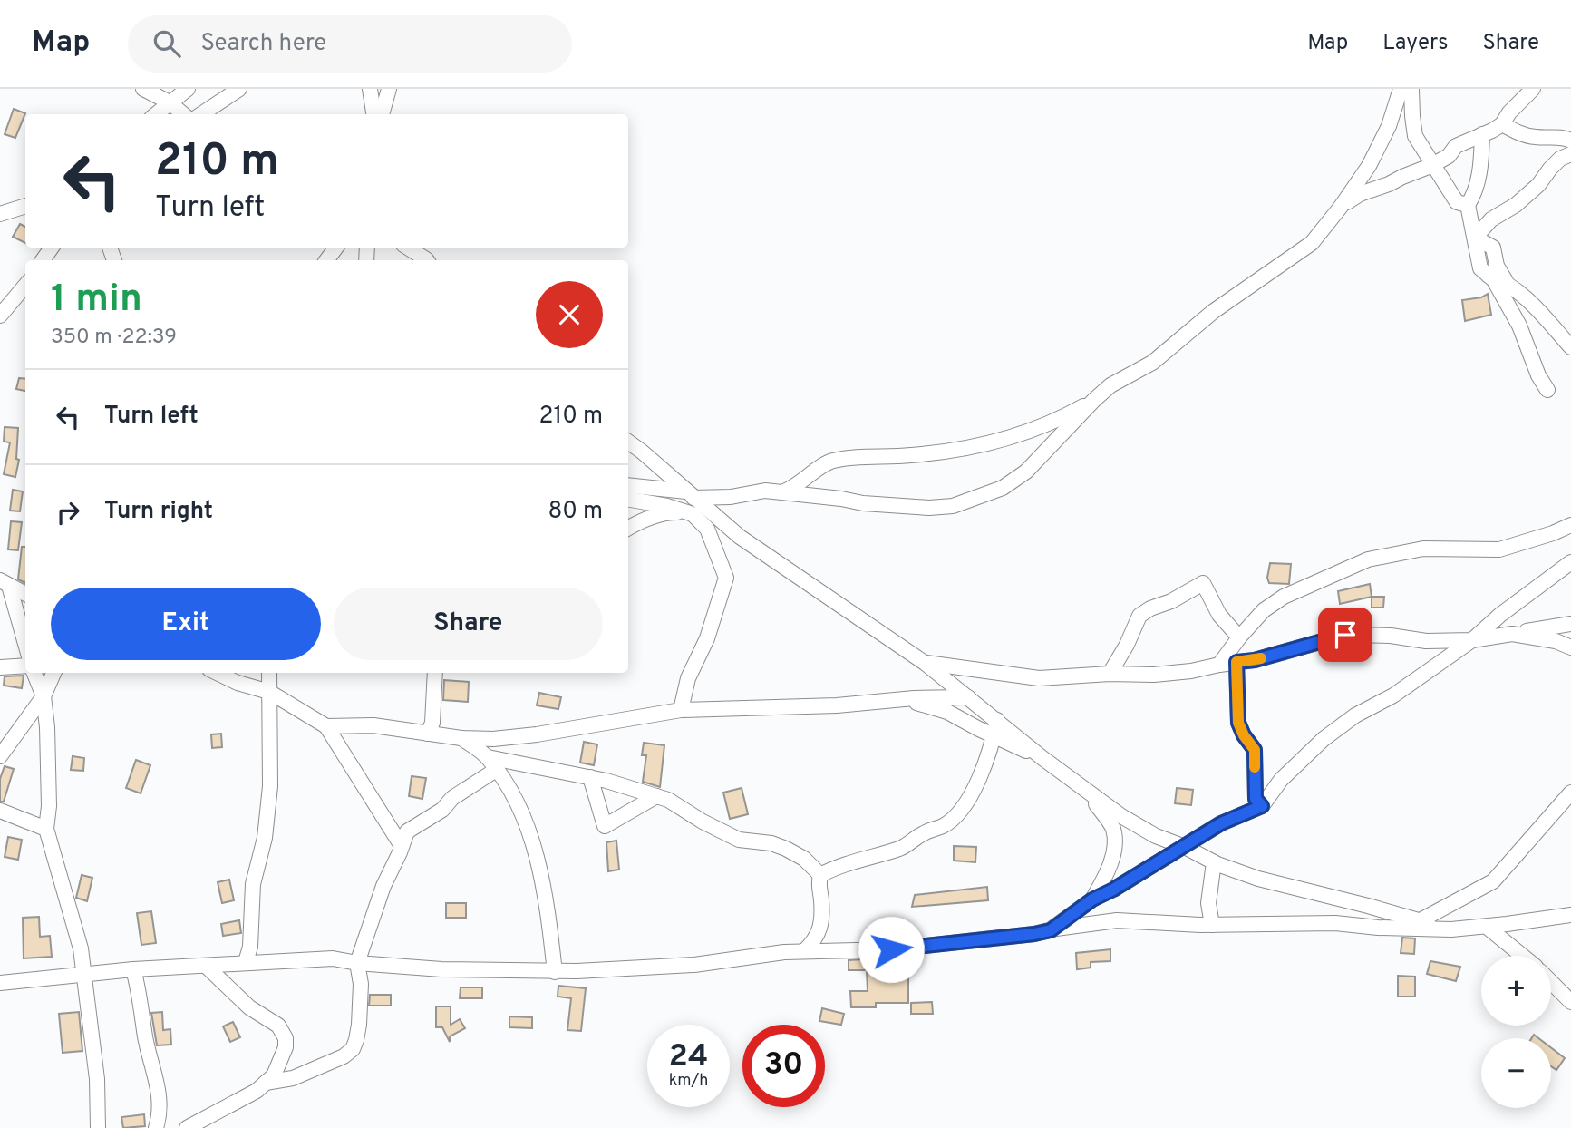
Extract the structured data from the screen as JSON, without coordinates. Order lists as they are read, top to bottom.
{
  "page": {
    "header": "Map",
    "search": "Search here",
    "nav": ["Map", "Layers", "Share"],
    "turn": ["210 m", "Turn left"],
    "heading": ["1 min", "350 m · 22:39"],
    "list": [
      {
        "name": "Turn left",
        "value": "210 m"
      },
      {
        "name": "Turn right",
        "value": "80 m"
      }
    ],
    "buttons": ["Exit", "Share"],
    "map_buttons": ["+", "−"],
    "speed": "24 km/h",
    "limit": "30"
  }
}
